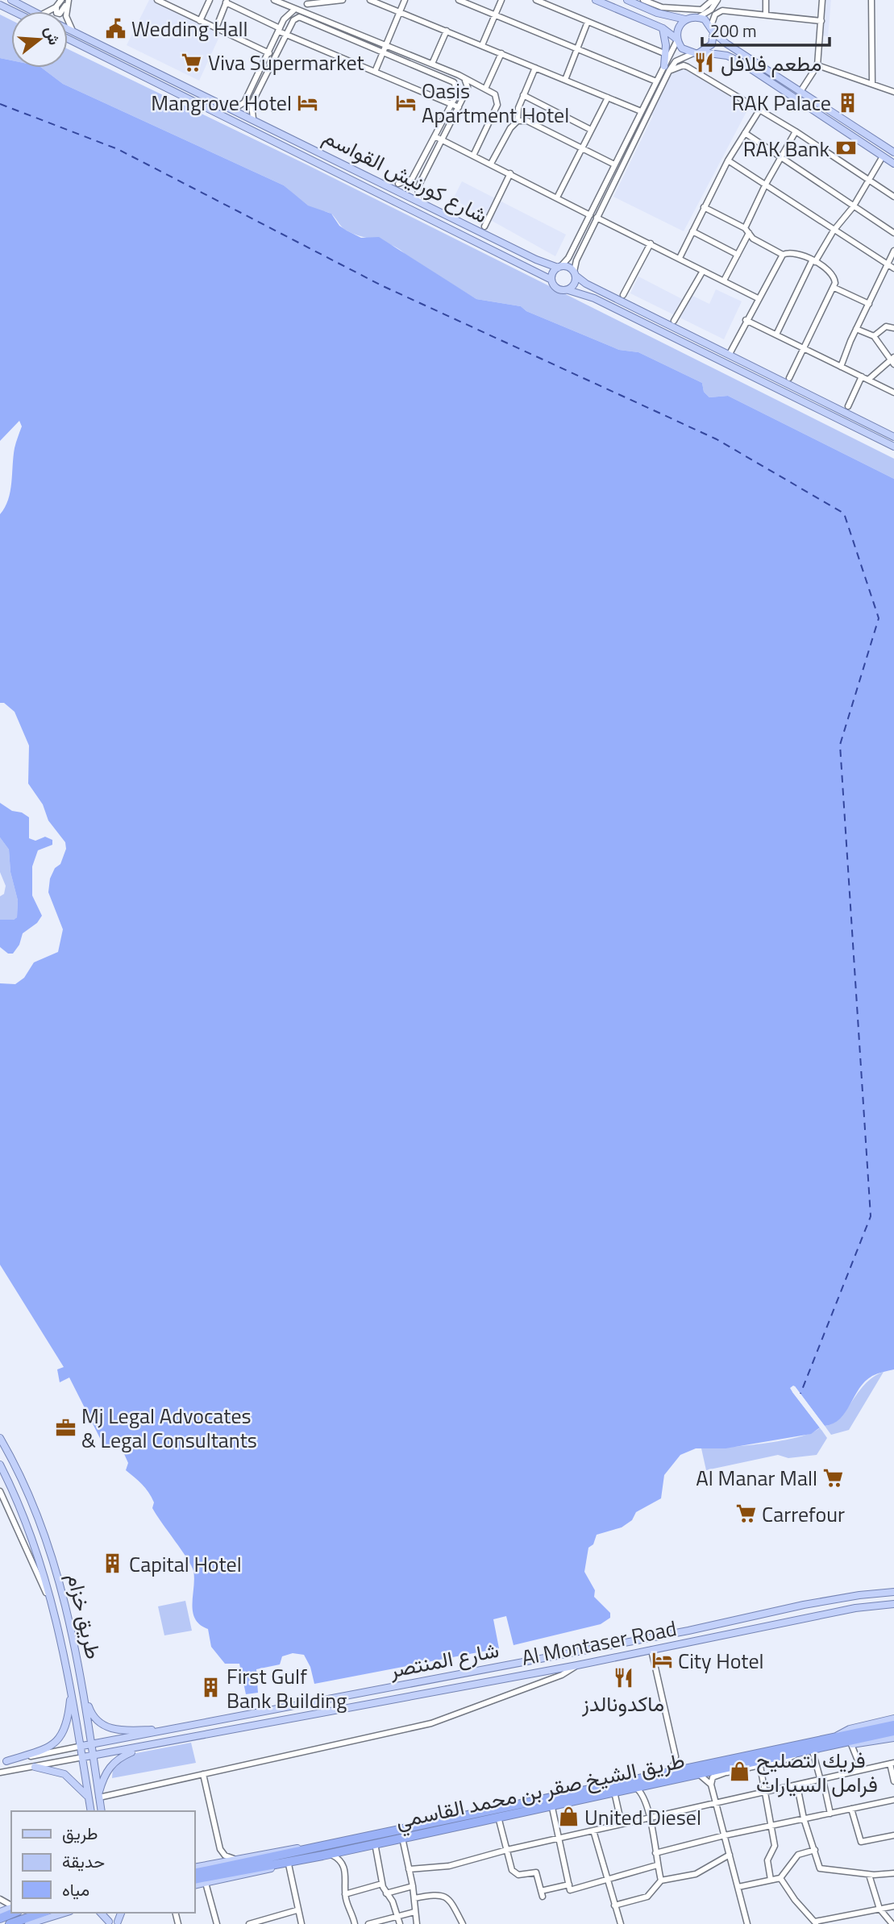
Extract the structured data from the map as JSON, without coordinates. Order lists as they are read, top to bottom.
{
  "streets": {
    "highway": ["طريق الشيخ صقر بن محمد القاسمي"],
    "main road": [
      "شارع كورنيش القواسم",
      "طريق خزام",
      "Al Montaser Road",
      "شارع المنتصر"
    ]
  },
  "crossings": [
    ["طريق خزام", "شارع المنتصر"]
  ],
  "places": {
    "public building": ["Wedding Hall"],
    "supermarket": ["Viva Supermarket", "Al Manar Mall", "Carrefour"],
    "restaurant": ["مطعم فلافل", "ماكدونالدز"],
    "hotel": ["Mangrove Hotel", "Oasis Apartment Hotel", "City Hotel"],
    "building": ["RAK Palace", "Capital Hotel", "First Gulf Bank Building"],
    "bank": ["RAK Bank"],
    "office": ["Mj Legal Advocates & Legal Consultants"],
    "shop": ["فريك لتصليح فرامل السيارات", "United Diesel"]
  },
  "legend": ["طريق", "حديقة", "مياه"],
  "scale_bar": "200 m",
  "north": "right"
}
